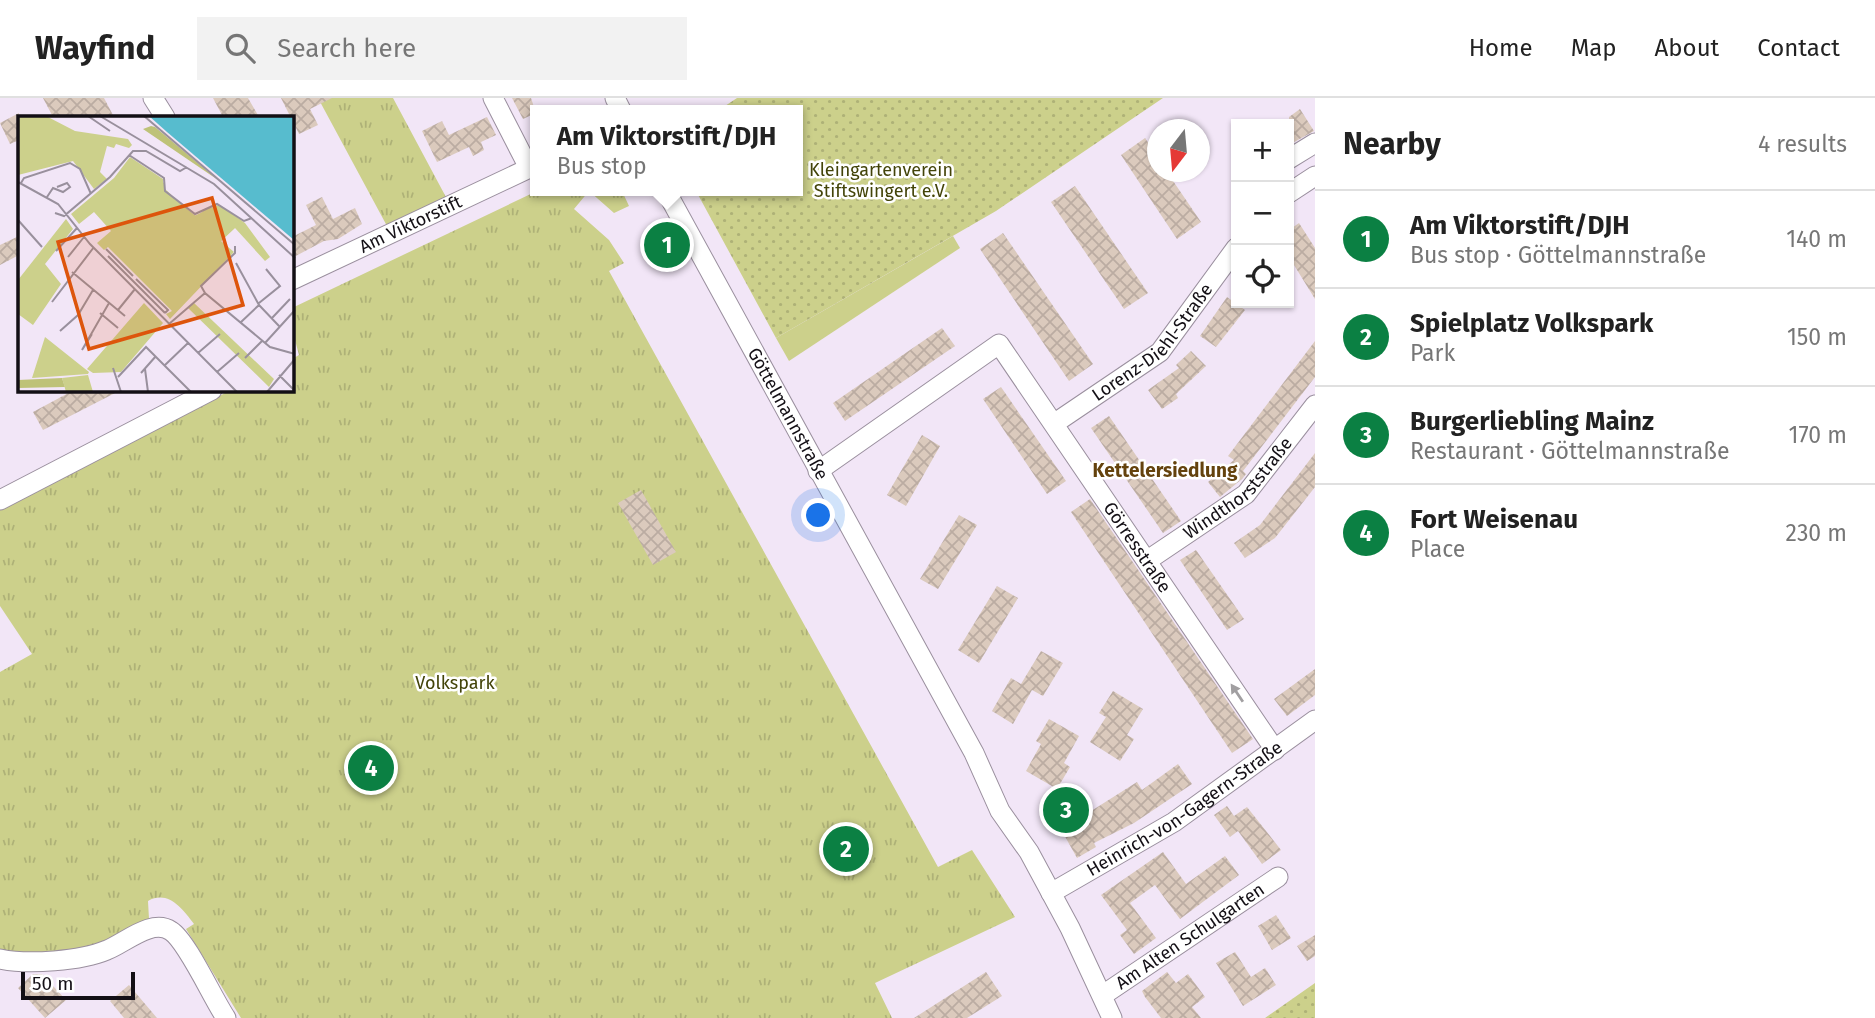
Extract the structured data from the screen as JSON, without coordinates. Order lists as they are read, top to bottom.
{
  "streets": {
    "street": [
      "Am Viktorstift",
      "Lorenz-Diehl-Straße",
      "Göttelmannstraße",
      "Windthorststraße",
      "Görresstraße",
      "Heinrich-von-Gagern-Straße",
      "Am Alten Schulgarten"
    ]
  },
  "crossings": [
    ["Lorenz-Diehl-Straße", "Görresstraße"],
    ["Göttelmannstraße", "Görresstraße"],
    ["Göttelmannstraße", "Heinrich-von-Gagern-Straße"],
    ["Göttelmannstraße", "Am Alten Schulgarten"],
    ["Windthorststraße", "Görresstraße"],
    ["Görresstraße", "Heinrich-von-Gagern-Straße"]
  ],
  "districts": ["Kettelersiedlung"],
  "parks": ["Kleingartenverein Stiftswingert e.V.", "Volkspark"],
  "scale_bar": "50 m",
  "north": "bottom",
  "page": {
    "header": "Wayfind",
    "search": "Search here",
    "nav": [
      "Home",
      "Map",
      "About",
      "Contact"
    ],
    "heading": ["Nearby", "4 results"],
    "popup": ["Am Viktorstift/DJH", "Bus stop"],
    "map_buttons": ["+", "−"],
    "list": [
      {
        "mark": "1",
        "name": "Am Viktorstift/DJH",
        "note": "Bus stop · Göttelmannstraße",
        "value": "140 m"
      },
      {
        "mark": "2",
        "name": "Spielplatz Volkspark",
        "note": "Park",
        "value": "150 m"
      },
      {
        "mark": "3",
        "name": "Burgerliebling Mainz",
        "note": "Restaurant · Göttelmannstraße",
        "value": "170 m"
      },
      {
        "mark": "4",
        "name": "Fort Weisenau",
        "note": "Place",
        "value": "230 m"
      }
    ],
    "pins": [
      "1",
      "4",
      "3",
      "2"
    ],
    "scale": "50 m"
  }
}
